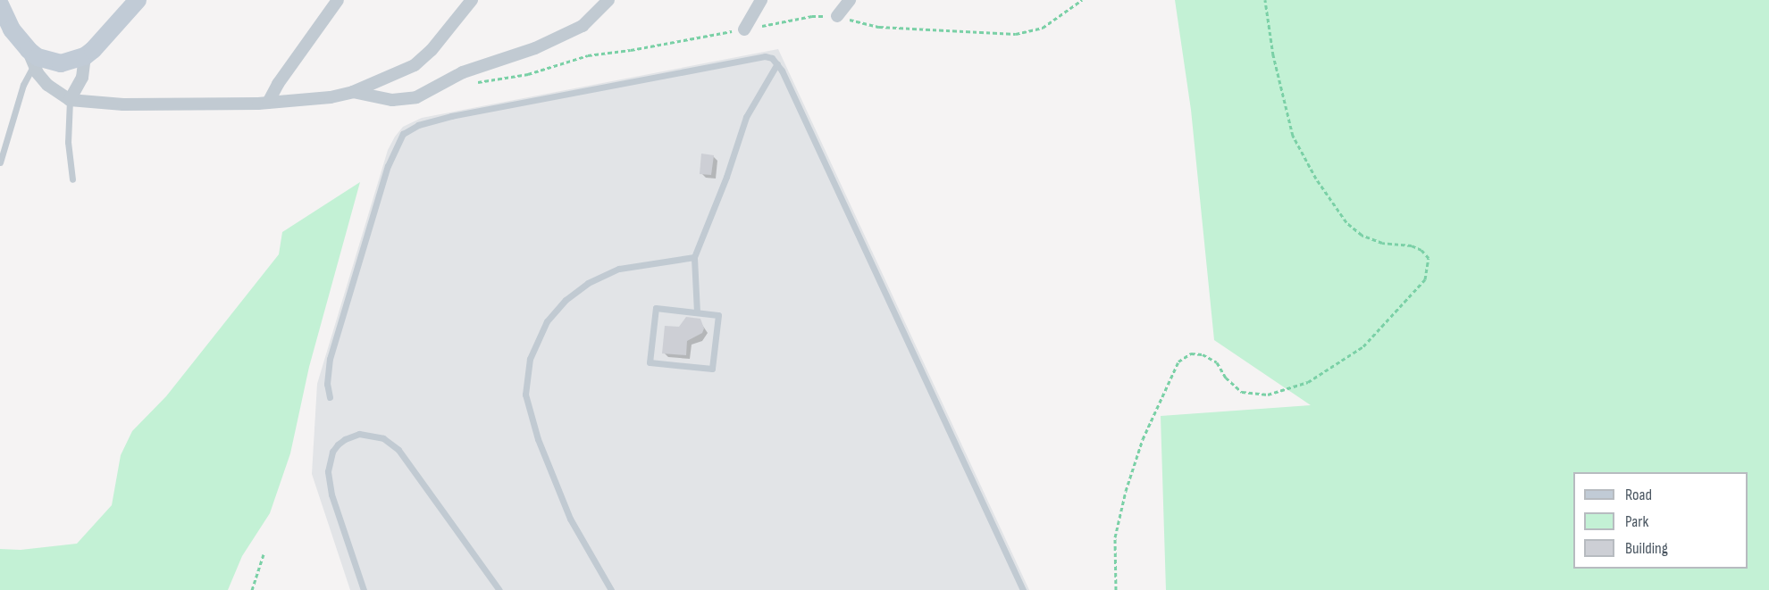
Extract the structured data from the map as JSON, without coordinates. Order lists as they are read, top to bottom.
{
  "legend": ["Road", "Park", "Building"]
}
